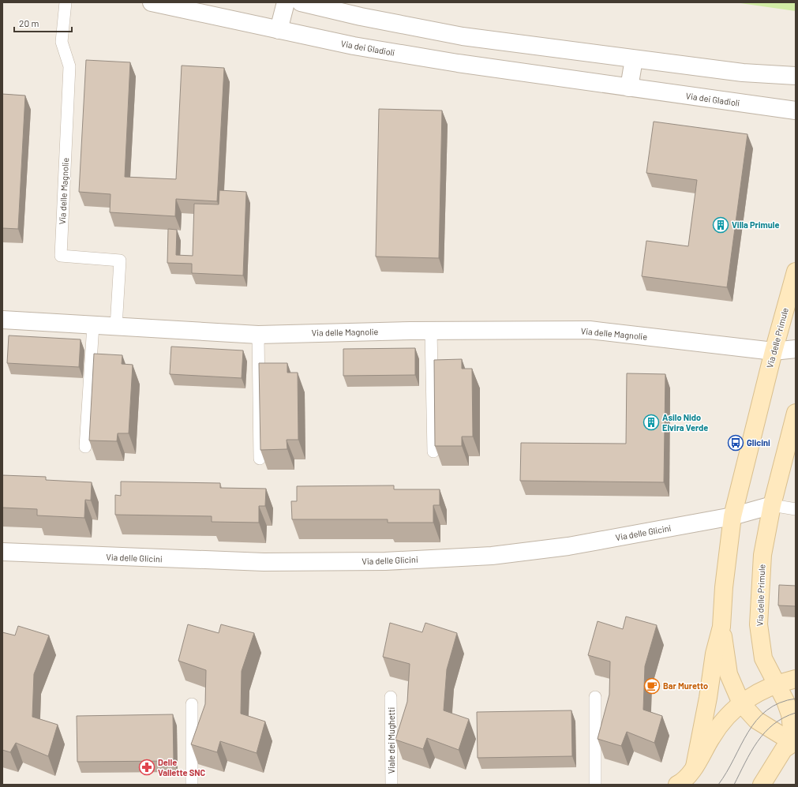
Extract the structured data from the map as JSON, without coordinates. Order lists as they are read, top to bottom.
{
  "streets": {
    "street": [
      "Via dei Gladioli",
      "Via delle Magnolie",
      "Via delle Primule",
      "Via delle Glicini"
    ],
    "lane": ["Viale dei Mughetti"]
  },
  "crossings": [
    ["Via delle Magnolie", "Via delle Primule"],
    ["Via delle Primule", "Via delle Glicini"]
  ],
  "places": {
    "building": ["Villa Primule", "Asilo Nido Elvira Verde"],
    "bus stop": ["Glicini"],
    "cafe": ["Bar Muretto"],
    "pharmacy": ["Delle Vallette SNC"]
  },
  "scale_bar": "20 m"
}
